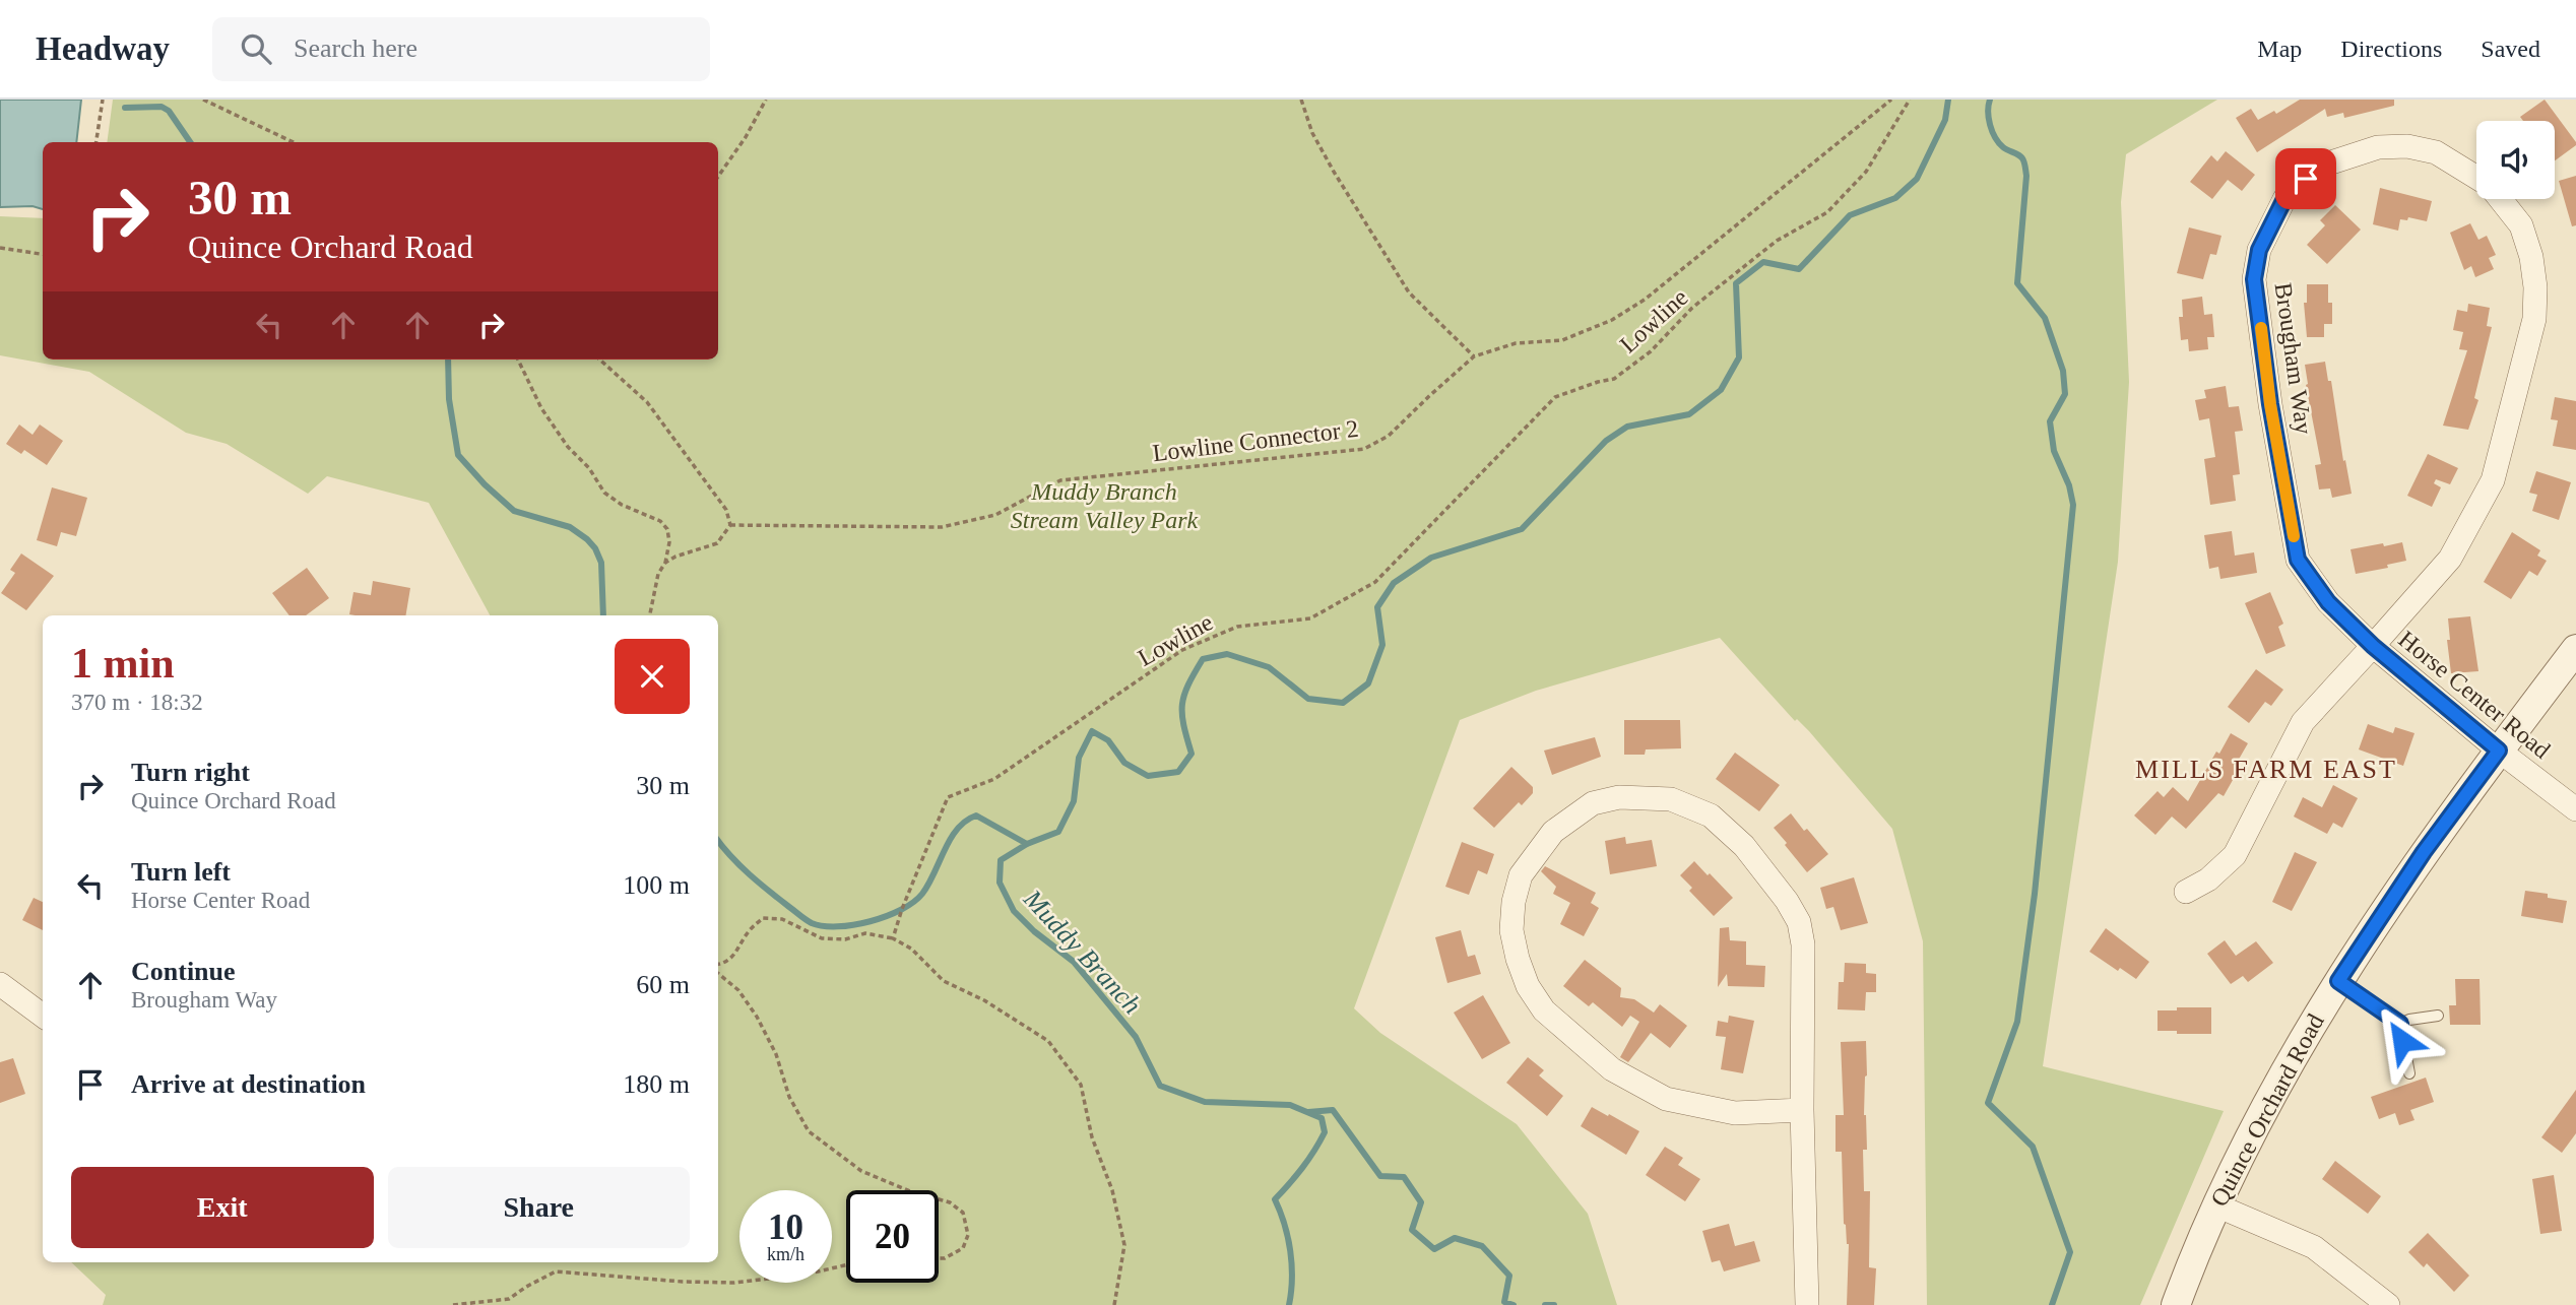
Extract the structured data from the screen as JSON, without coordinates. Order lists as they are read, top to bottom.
{
  "streets": {
    "street": ["Brougham Way", "Horse Center Road", "Quince Orchard Road"],
    "path": ["Lowline", "Lowline Connector 2"]
  },
  "crossings": [
    ["Brougham Way", "Horse Center Road"],
    ["Horse Center Road", "Quince Orchard Road"]
  ],
  "districts": ["MILLS FARM EAST"],
  "water": ["Muddy Branch"],
  "parks": ["Muddy Branch Stream Valley Park"],
  "page": {
    "header": "Headway",
    "search": "Search here",
    "nav": ["Map", "Directions", "Saved"],
    "turn": ["30 m", "Quince Orchard Road"],
    "heading": ["1 min", "370 m · 18:32"],
    "list": [
      {
        "name": "Turn right",
        "note": "Quince Orchard Road",
        "value": "30 m"
      },
      {
        "name": "Turn left",
        "note": "Horse Center Road",
        "value": "100 m"
      },
      {
        "name": "Continue",
        "note": "Brougham Way",
        "value": "60 m"
      },
      {
        "name": "Arrive at destination",
        "value": "180 m"
      }
    ],
    "buttons": ["Exit", "Share"],
    "speed": "10 km/h",
    "limit": "20"
  }
}
